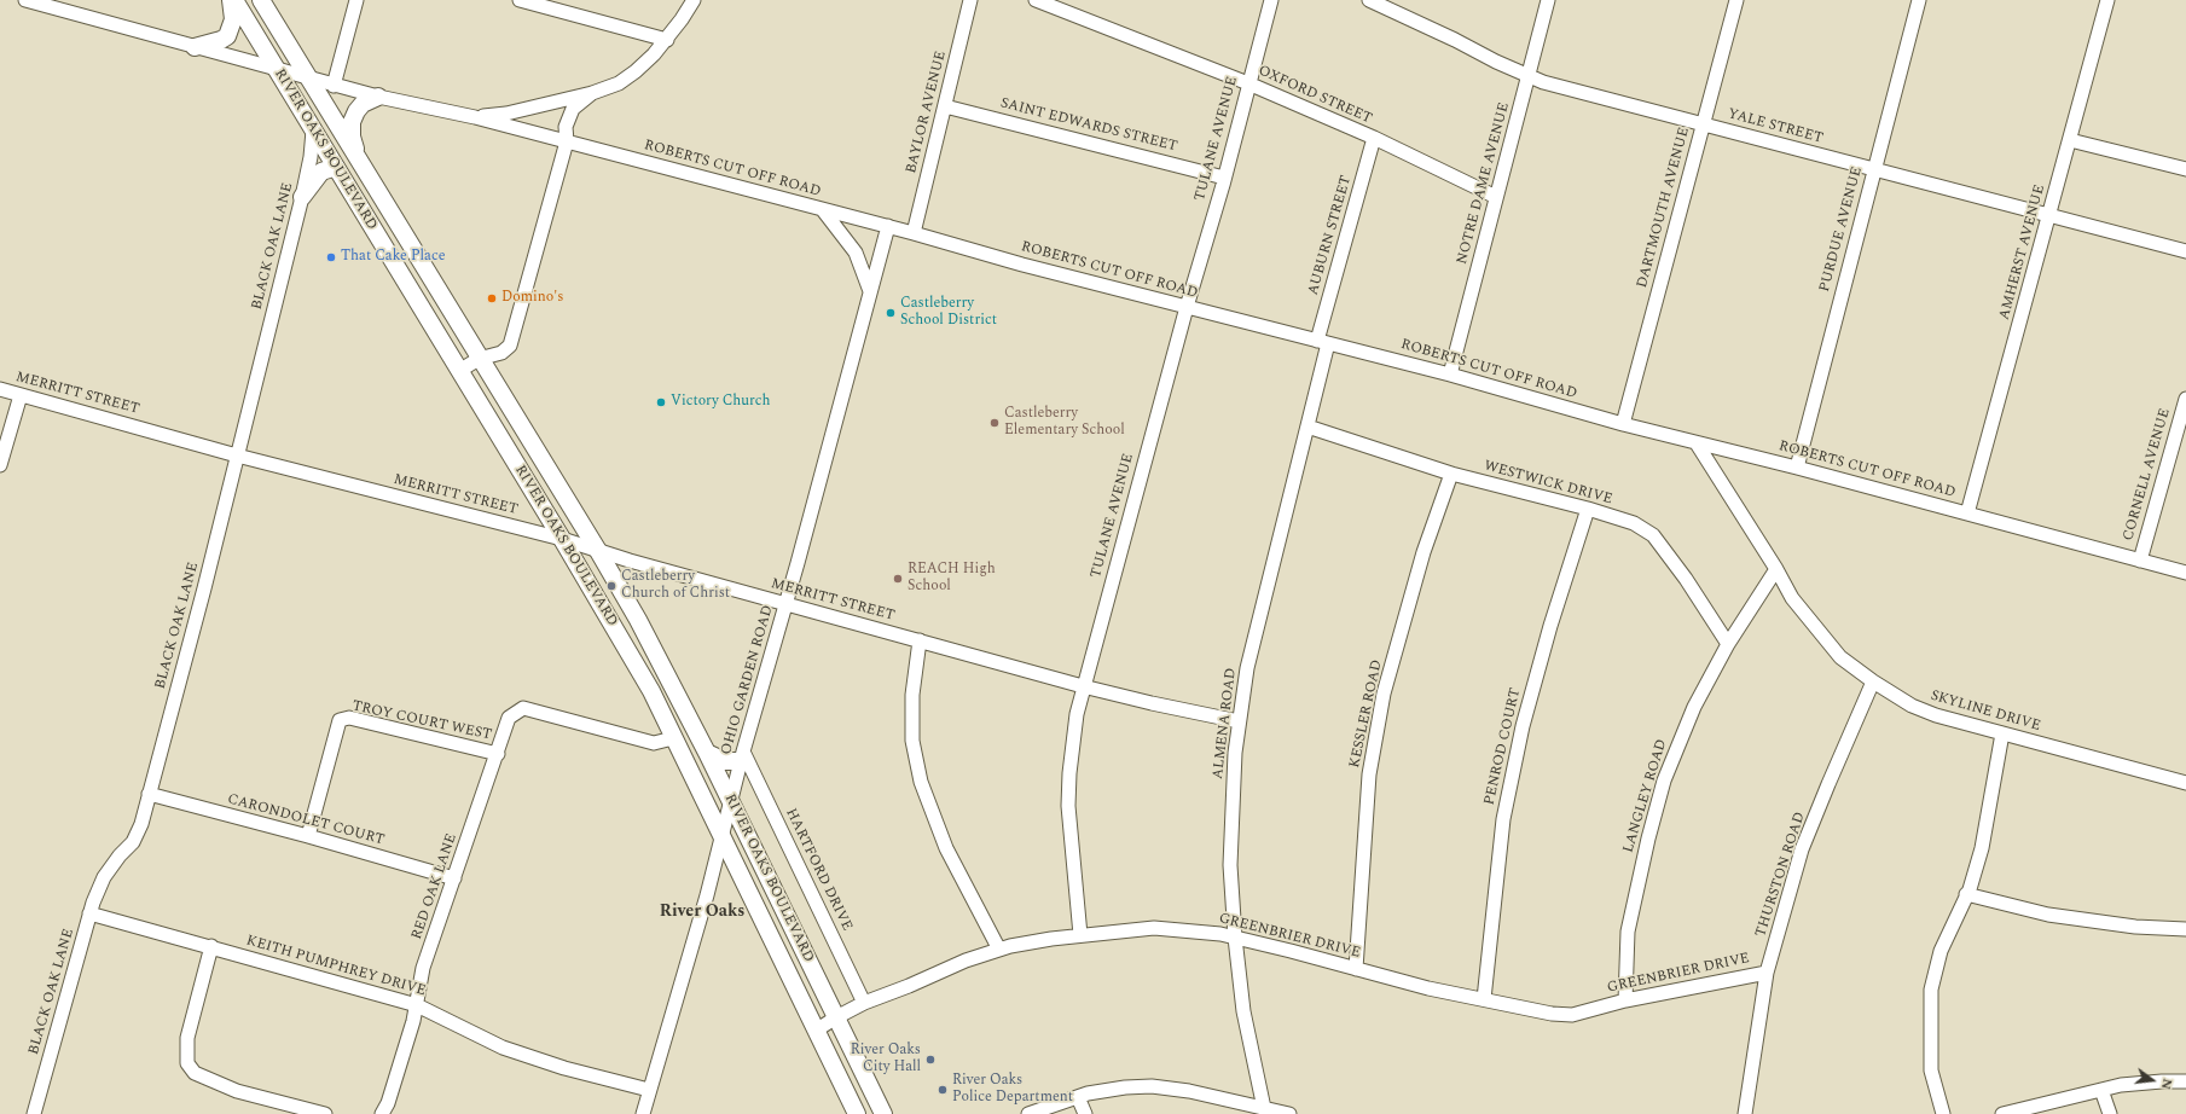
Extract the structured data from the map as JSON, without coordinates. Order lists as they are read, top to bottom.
{
  "streets": {
    "main road": ["RIVER OAKS BOULEVARD"],
    "street": [
      "OXFORD STREET",
      "BAYLOR AVENUE",
      "SAINT EDWARDS STREET",
      "YALE STREET",
      "TULANE AVENUE",
      "ROBERTS CUT OFF ROAD",
      "NOTRE DAME AVENUE",
      "DARTMOUTH AVENUE",
      "PURDUE AVENUE",
      "AUBURN STREET",
      "BLACK OAK LANE",
      "AMHERST AVENUE",
      "MERRITT STREET",
      "CORNELL AVENUE",
      "WESTWICK DRIVE",
      "OHIO GARDEN ROAD",
      "SKYLINE DRIVE",
      "KESSLER ROAD",
      "TROY COURT WEST",
      "ALMENA ROAD",
      "PENROD COURT",
      "LANGLEY ROAD",
      "CARONDOLET COURT",
      "HARTFORD DRIVE",
      "THURSTON ROAD",
      "RED OAK LANE",
      "GREENBRIER DRIVE",
      "KEITH PUMPHREY DRIVE"
    ]
  },
  "crossings": [
    ["OXFORD STREET", "TULANE AVENUE"],
    ["OXFORD STREET", "NOTRE DAME AVENUE"],
    ["OXFORD STREET", "AUBURN STREET"],
    ["BAYLOR AVENUE", "SAINT EDWARDS STREET"],
    ["BAYLOR AVENUE", "ROBERTS CUT OFF ROAD"],
    ["SAINT EDWARDS STREET", "TULANE AVENUE"],
    ["YALE STREET", "NOTRE DAME AVENUE"],
    ["YALE STREET", "DARTMOUTH AVENUE"],
    ["YALE STREET", "PURDUE AVENUE"],
    ["YALE STREET", "AMHERST AVENUE"],
    ["TULANE AVENUE", "ROBERTS CUT OFF ROAD"],
    ["TULANE AVENUE", "MERRITT STREET"],
    ["TULANE AVENUE", "GREENBRIER DRIVE"],
    ["RIVER OAKS BOULEVARD", "ROBERTS CUT OFF ROAD"],
    ["RIVER OAKS BOULEVARD", "BLACK OAK LANE"],
    ["RIVER OAKS BOULEVARD", "MERRITT STREET"],
    ["RIVER OAKS BOULEVARD", "OHIO GARDEN ROAD"],
    ["RIVER OAKS BOULEVARD", "RED OAK LANE"],
    ["RIVER OAKS BOULEVARD", "GREENBRIER DRIVE"],
    ["ROBERTS CUT OFF ROAD", "NOTRE DAME AVENUE"],
    ["ROBERTS CUT OFF ROAD", "DARTMOUTH AVENUE"],
    ["ROBERTS CUT OFF ROAD", "PURDUE AVENUE"],
    ["ROBERTS CUT OFF ROAD", "AUBURN STREET"],
    ["ROBERTS CUT OFF ROAD", "AMHERST AVENUE"],
    ["ROBERTS CUT OFF ROAD", "CORNELL AVENUE"],
    ["ROBERTS CUT OFF ROAD", "OHIO GARDEN ROAD"],
    ["ROBERTS CUT OFF ROAD", "SKYLINE DRIVE"],
    ["ROBERTS CUT OFF ROAD", "ALMENA ROAD"],
    ["AUBURN STREET", "ALMENA ROAD"],
    ["BLACK OAK LANE", "MERRITT STREET"],
    ["BLACK OAK LANE", "CARONDOLET COURT"],
    ["BLACK OAK LANE", "KEITH PUMPHREY DRIVE"],
    ["MERRITT STREET", "OHIO GARDEN ROAD"],
    ["MERRITT STREET", "ALMENA ROAD"],
    ["WESTWICK DRIVE", "KESSLER ROAD"],
    ["WESTWICK DRIVE", "ALMENA ROAD"],
    ["WESTWICK DRIVE", "PENROD COURT"],
    ["WESTWICK DRIVE", "LANGLEY ROAD"],
    ["OHIO GARDEN ROAD", "HARTFORD DRIVE"],
    ["OHIO GARDEN ROAD", "KEITH PUMPHREY DRIVE"],
    ["SKYLINE DRIVE", "LANGLEY ROAD"],
    ["SKYLINE DRIVE", "THURSTON ROAD"],
    ["KESSLER ROAD", "GREENBRIER DRIVE"],
    ["TROY COURT WEST", "CARONDOLET COURT"],
    ["TROY COURT WEST", "RED OAK LANE"],
    ["ALMENA ROAD", "GREENBRIER DRIVE"],
    ["PENROD COURT", "GREENBRIER DRIVE"],
    ["LANGLEY ROAD", "GREENBRIER DRIVE"],
    ["CARONDOLET COURT", "RED OAK LANE"],
    ["HARTFORD DRIVE", "GREENBRIER DRIVE"],
    ["THURSTON ROAD", "GREENBRIER DRIVE"],
    ["RED OAK LANE", "KEITH PUMPHREY DRIVE"]
  ],
  "districts": ["River Oaks"],
  "places": [
    "That Cake Place",
    "Domino's",
    "Castleberry School District",
    "Victory Church",
    "Castleberry Elementary School",
    "REACH High School",
    "Castleberry Church of Christ",
    "River Oaks City Hall",
    "River Oaks Police Department"
  ],
  "north": "right"
}
